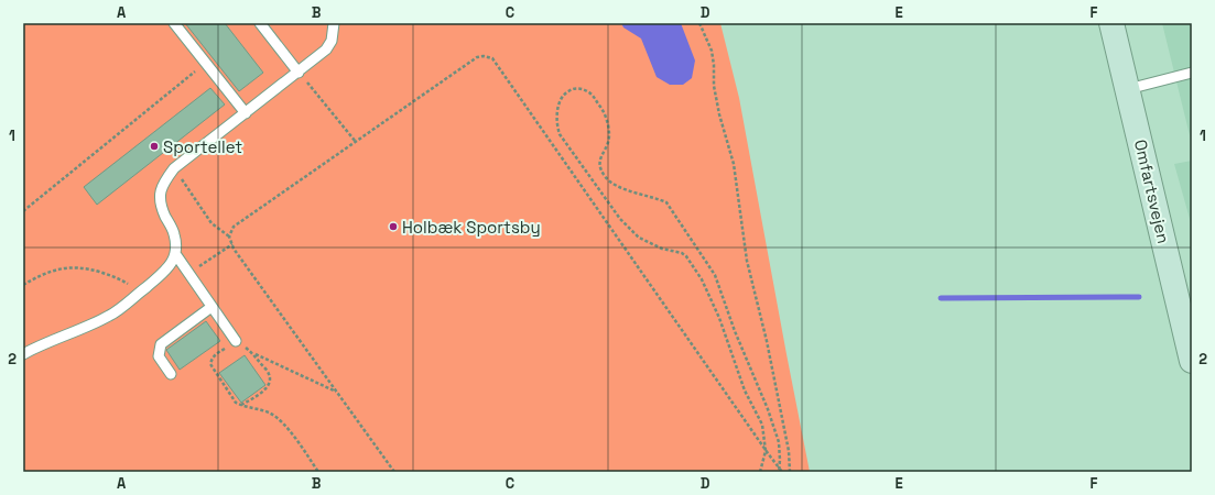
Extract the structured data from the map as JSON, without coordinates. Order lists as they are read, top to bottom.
{
  "streets": {
    "main road": ["Omfartsvejen"]
  },
  "places": ["Sportellet", "Holbæk Sportsby"],
  "grid": {
    "columns": [
      "A",
      "B",
      "C",
      "D",
      "E",
      "F"
    ],
    "rows": ["1", "2"]
  }
}
